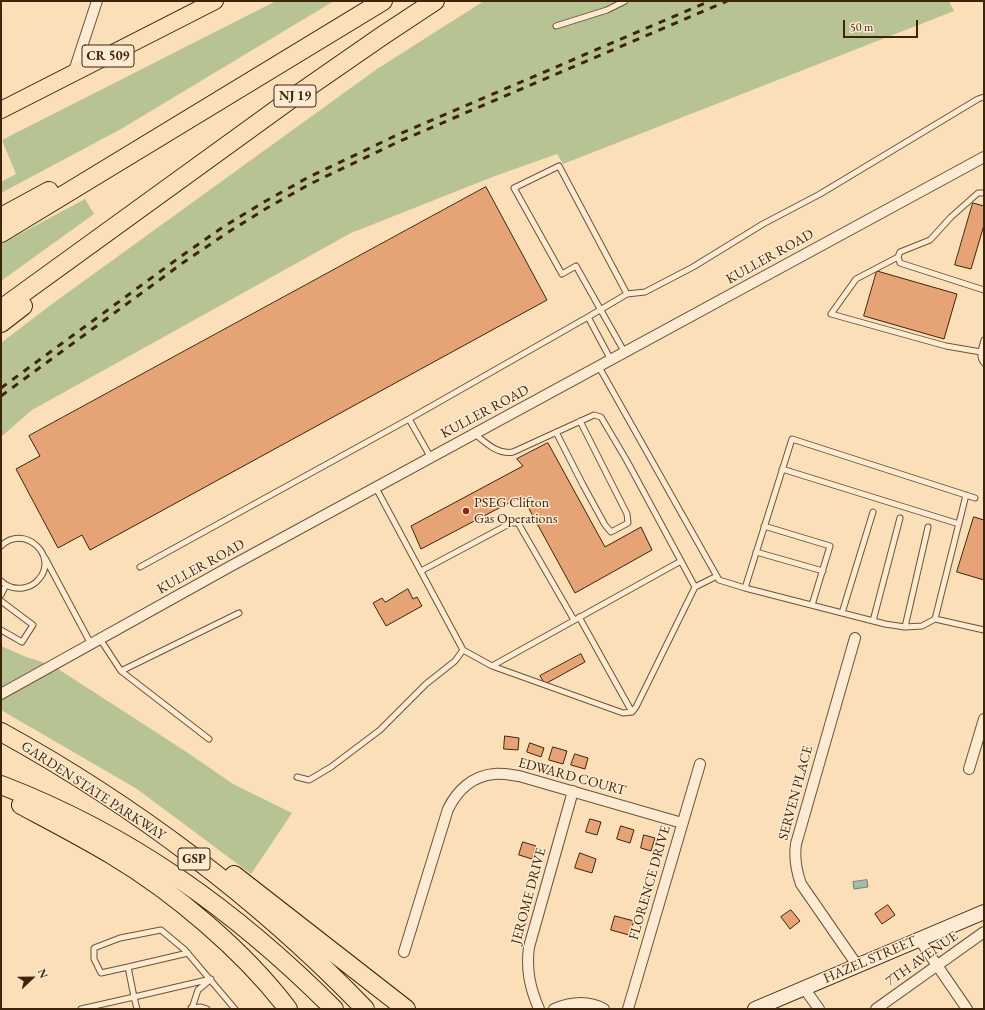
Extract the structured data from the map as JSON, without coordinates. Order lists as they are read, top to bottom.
{
  "streets": {
    "highway": ["NJ 19", "GARDEN STATE PARKWAY", "GSP"],
    "main road": ["CR 509"],
    "street": [
      "KULLER ROAD",
      "EDWARD COURT",
      "SERVEN PLACE",
      "FLORENCE DRIVE",
      "JEROME DRIVE",
      "7TH AVENUE",
      "HAZEL STREET"
    ]
  },
  "crossings": [
    ["EDWARD COURT", "FLORENCE DRIVE"],
    ["EDWARD COURT", "JEROME DRIVE"],
    ["SERVEN PLACE", "HAZEL STREET"]
  ],
  "places": ["PSEG Clifton Gas Operations"],
  "scale_bar": "50 m",
  "north": "right"
}
